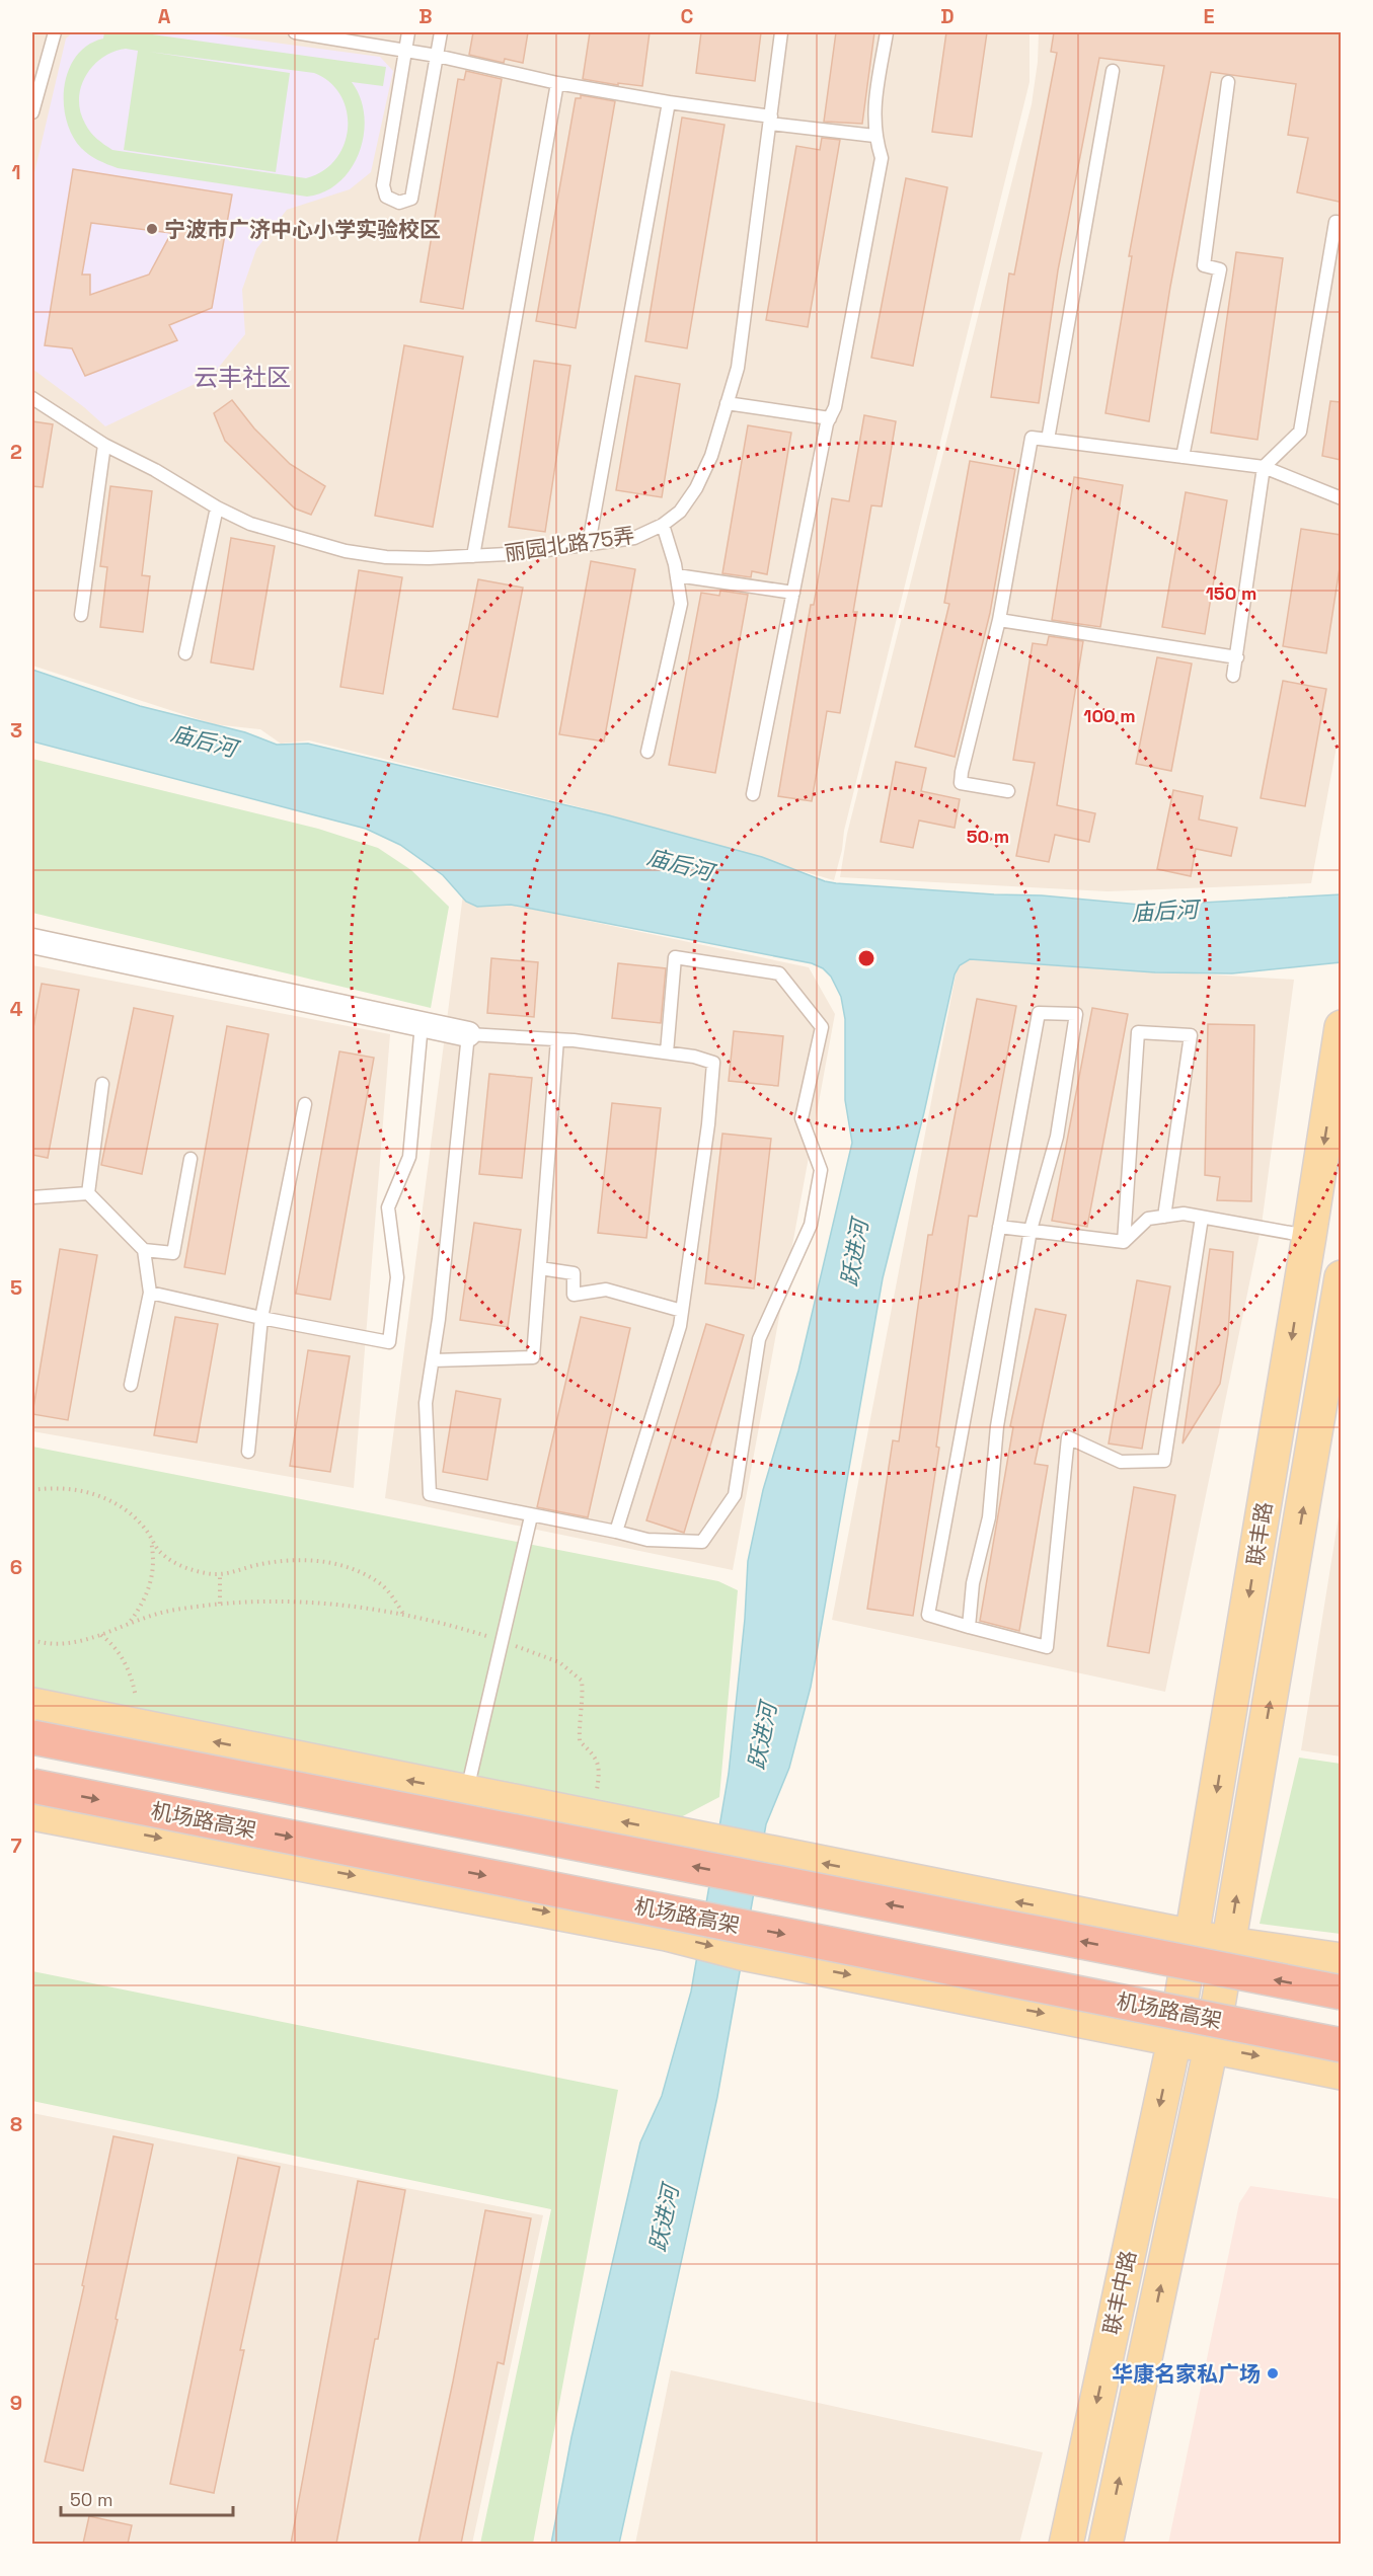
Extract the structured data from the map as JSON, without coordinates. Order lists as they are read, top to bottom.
{
  "streets": {
    "highway": ["机场路高架"],
    "main road": ["联丰路", "联丰中路"],
    "lane": ["丽园北路75弄"]
  },
  "crossings": [
    ["联丰路", "联丰中路"]
  ],
  "districts": ["云丰社区"],
  "water": ["庙后河", "跃进河"],
  "places": ["宁波市广济中心小学实验校区", "华康名家私广场"],
  "scale_bar": "50 m",
  "grid": {
    "columns": [
      "A",
      "B",
      "C",
      "D",
      "E"
    ],
    "rows": [
      "1",
      "2",
      "3",
      "4",
      "5",
      "6",
      "7",
      "8",
      "9"
    ]
  },
  "rings": ["150 m", "100 m", "50 m"]
}
